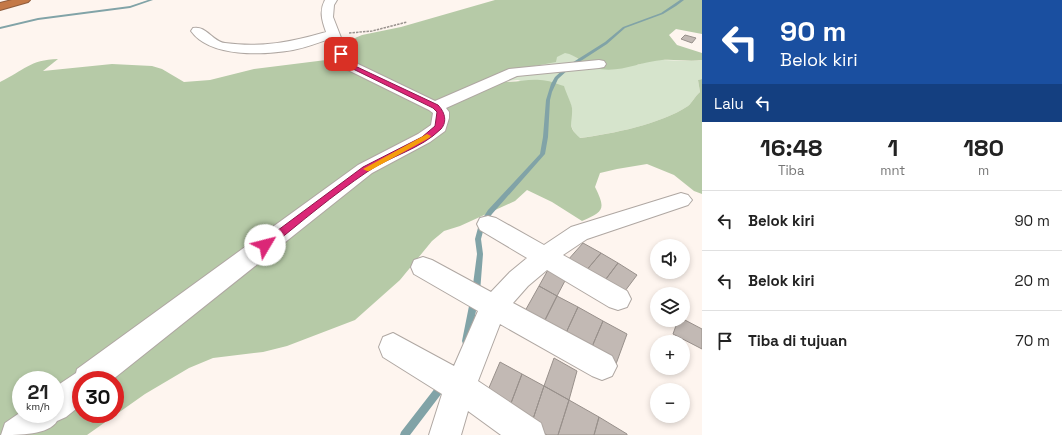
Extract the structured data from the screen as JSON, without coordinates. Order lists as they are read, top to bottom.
{
  "page": {
    "turn": ["90 m", "Belok kiri"],
    "then": "Lalu",
    "eta": [
      "16:48",
      "Tiba",
      "1",
      "mnt",
      "180",
      "m"
    ],
    "list": [
      {
        "name": "Belok kiri",
        "value": "90 m"
      },
      {
        "name": "Belok kiri",
        "value": "20 m"
      },
      {
        "name": "Tiba di tujuan",
        "value": "70 m"
      }
    ],
    "map_buttons": ["+", "−"],
    "speed": "21 km/h",
    "limit": "30"
  }
}
